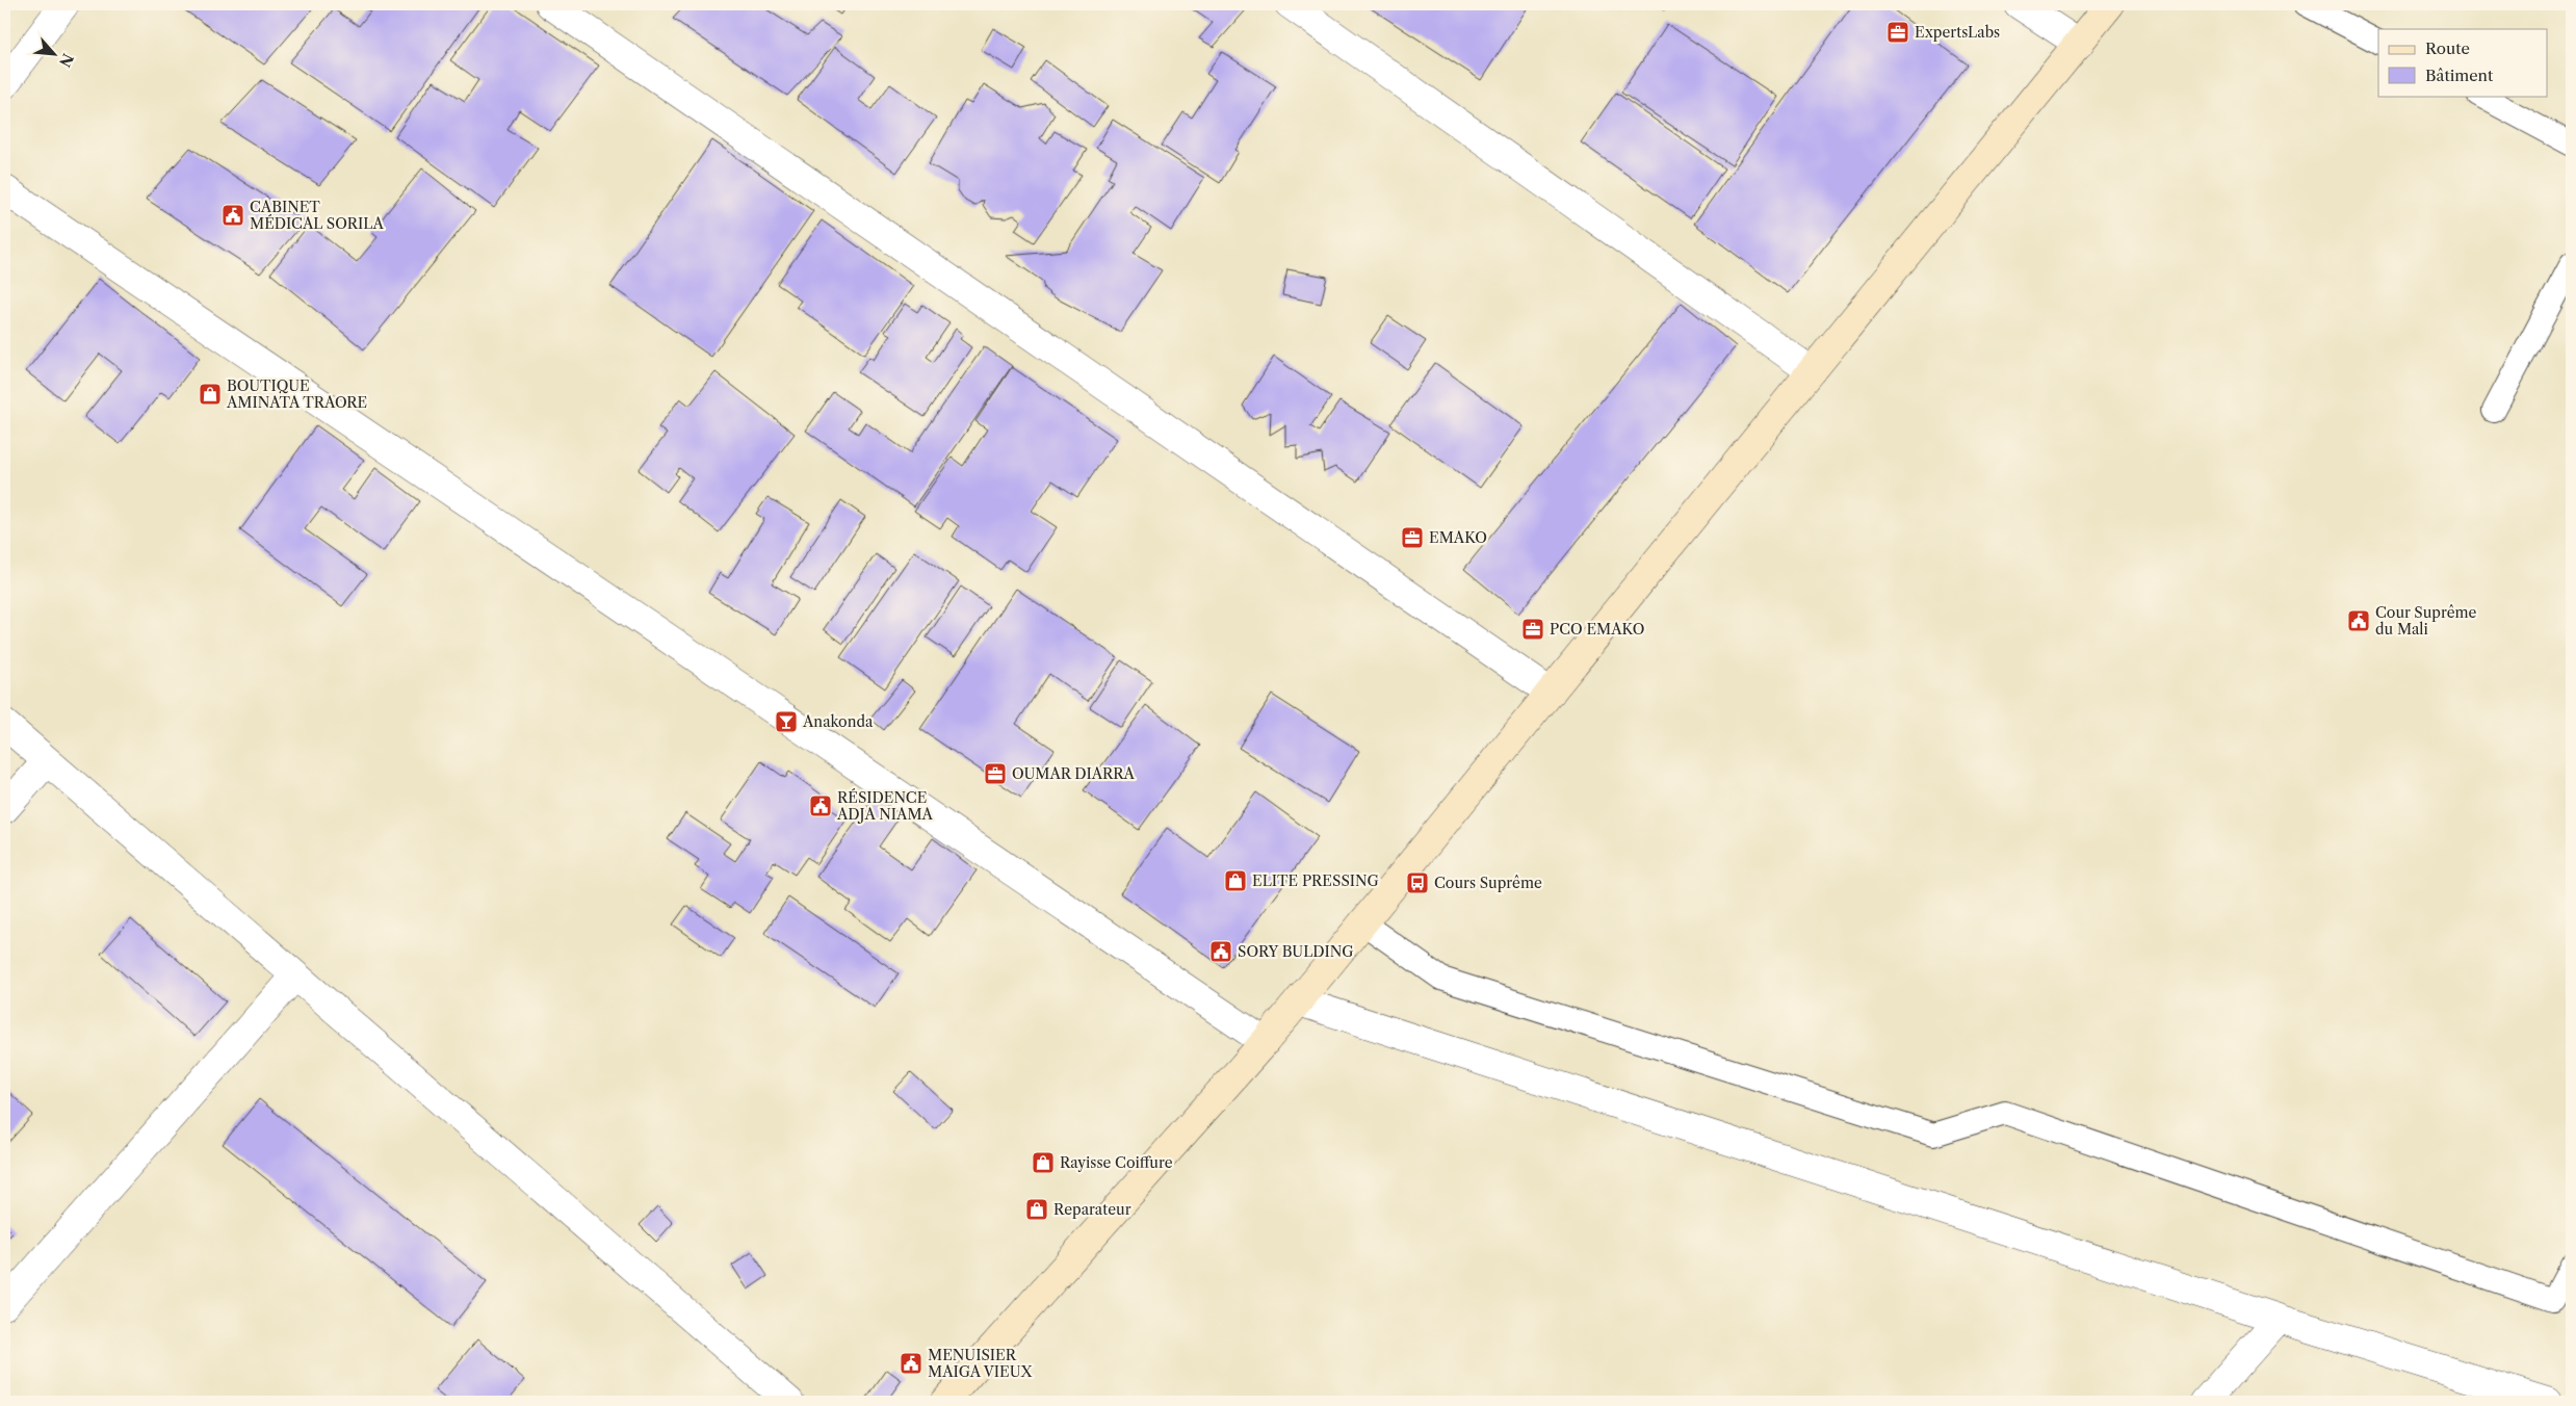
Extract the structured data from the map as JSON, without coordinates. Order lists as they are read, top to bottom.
{
  "places": {
    "office": [
      "ExpertsLabs",
      "EMAKO",
      "PCO EMAKO",
      "OUMAR DIARRA"
    ],
    "public building": [
      "CABINET MÉDICAL SORILA",
      "Cour Suprême du Mali",
      "RÉSIDENCE ADJA NIAMA",
      "SORY BULDING",
      "MENUISIER MAIGA VIEUX"
    ],
    "shop": [
      "BOUTIQUE AMINATA TRAORE",
      "ELITE PRESSING",
      "Rayisse Coiffure",
      "Reparateur"
    ],
    "bar": ["Anakonda"],
    "bus stop": ["Cours Suprême"]
  },
  "legend": ["Route", "Bâtiment"],
  "north": "bottom right"
}
